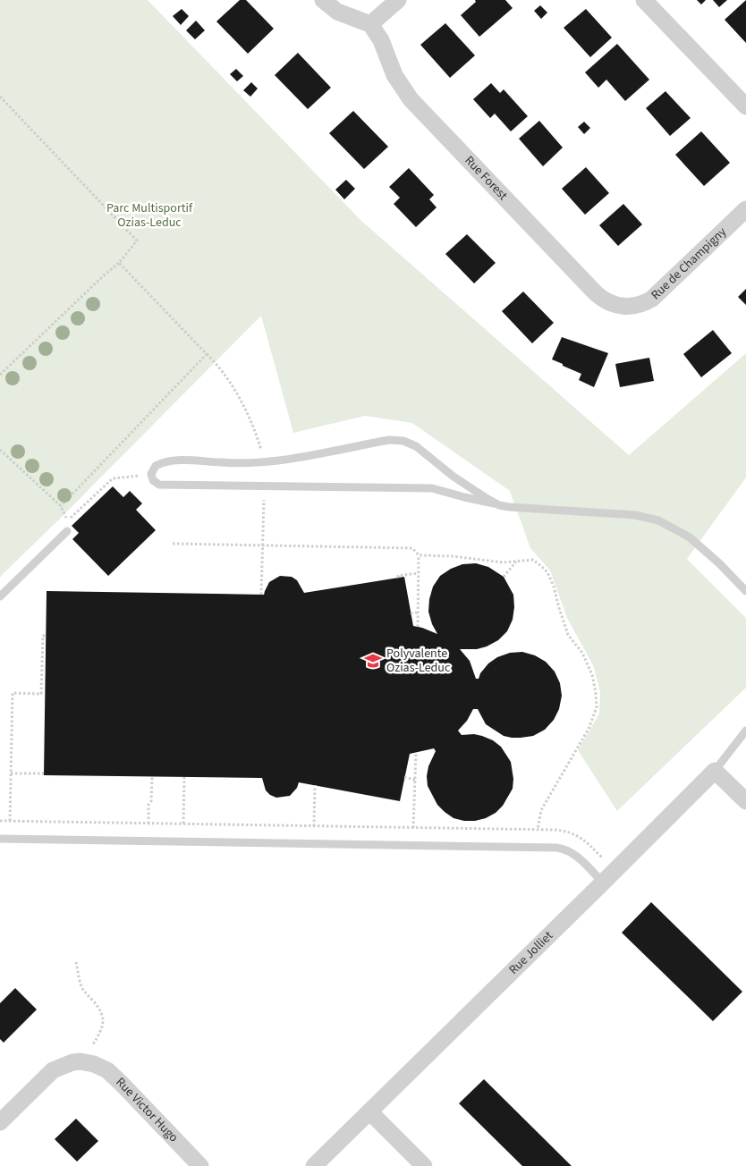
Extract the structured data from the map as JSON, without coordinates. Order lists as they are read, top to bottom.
{
  "streets": {
    "street": [
      "Rue Forest",
      "Rue de Champigny",
      "Rue Jolliet",
      "Rue Victor Hugo"
    ]
  },
  "crossings": [
    ["Rue Forest", "Rue de Champigny"]
  ],
  "parks": ["Parc Multisportif Ozias-Leduc"],
  "places": {
    "school or university": ["Polyvalente Ozias-Leduc"]
  }
}
